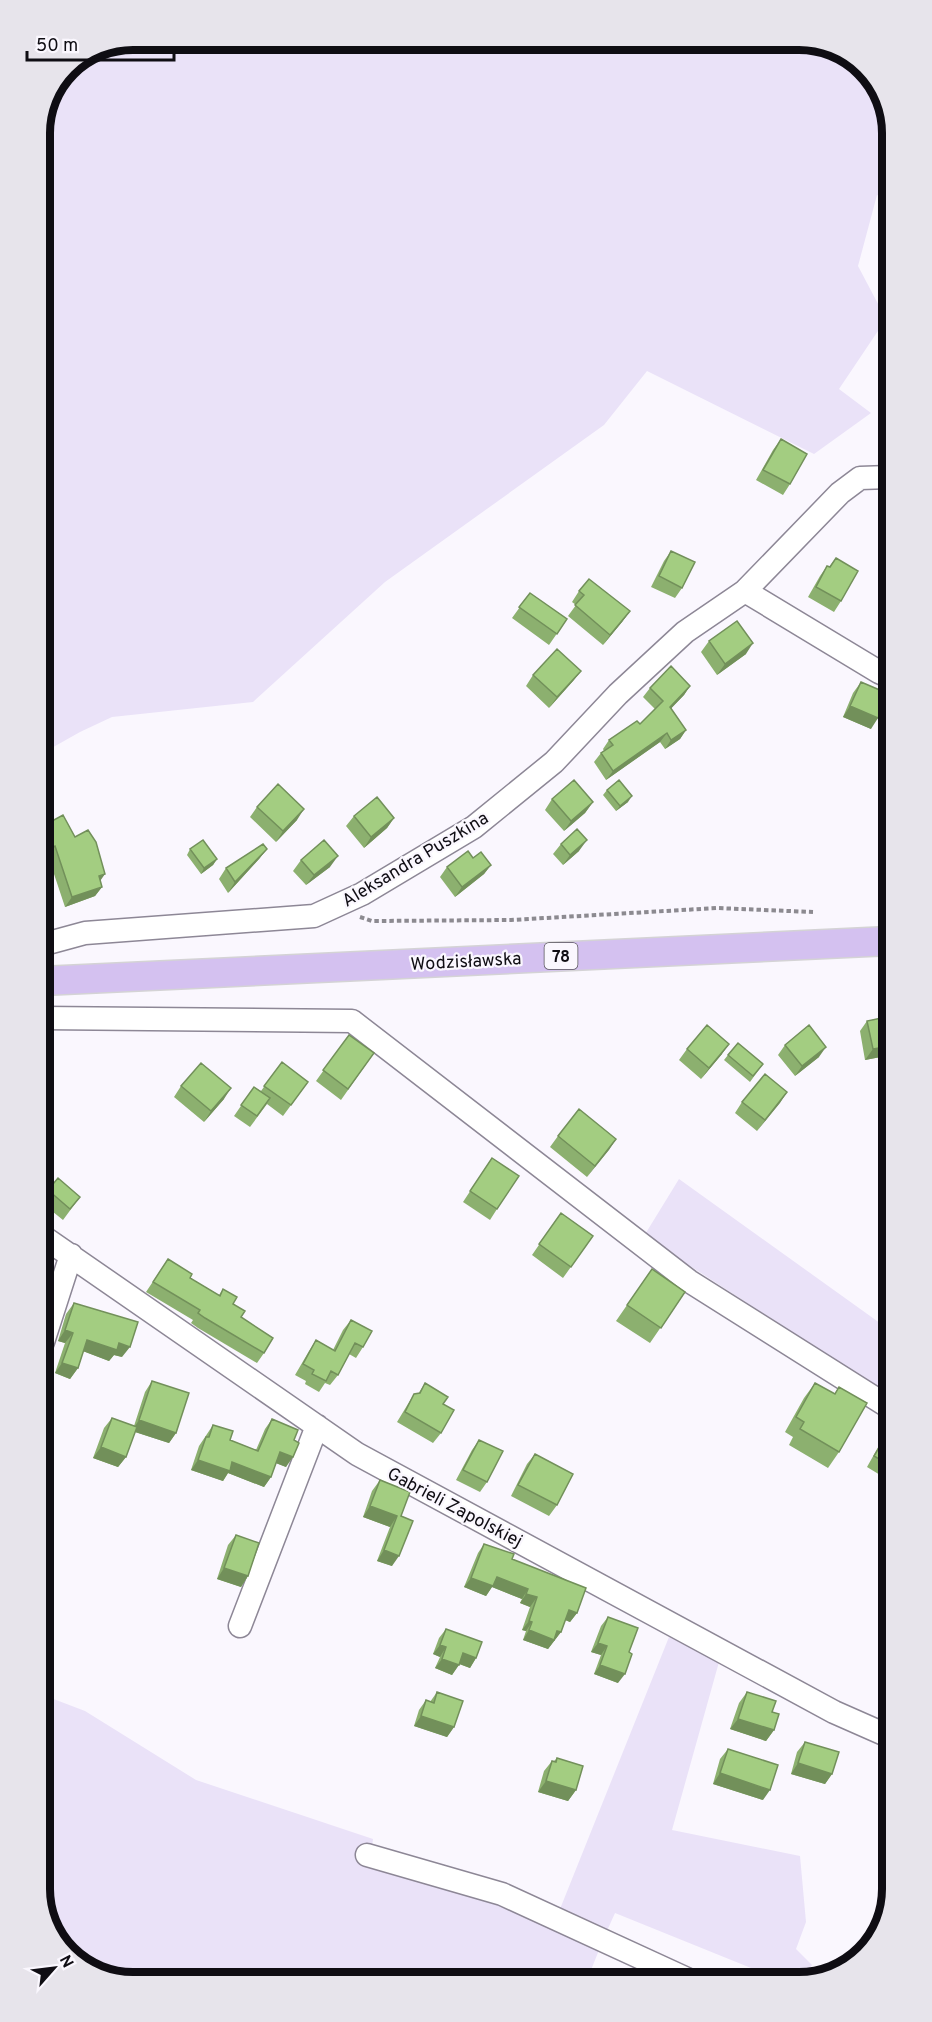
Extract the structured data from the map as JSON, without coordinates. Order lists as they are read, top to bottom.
{
  "streets": {
    "main road": ["78", "Wodzisławska"],
    "street": ["Aleksandra Puszkina", "Gabrieli Zapolskiej"]
  },
  "scale_bar": "50 m",
  "north": "top right"
}
